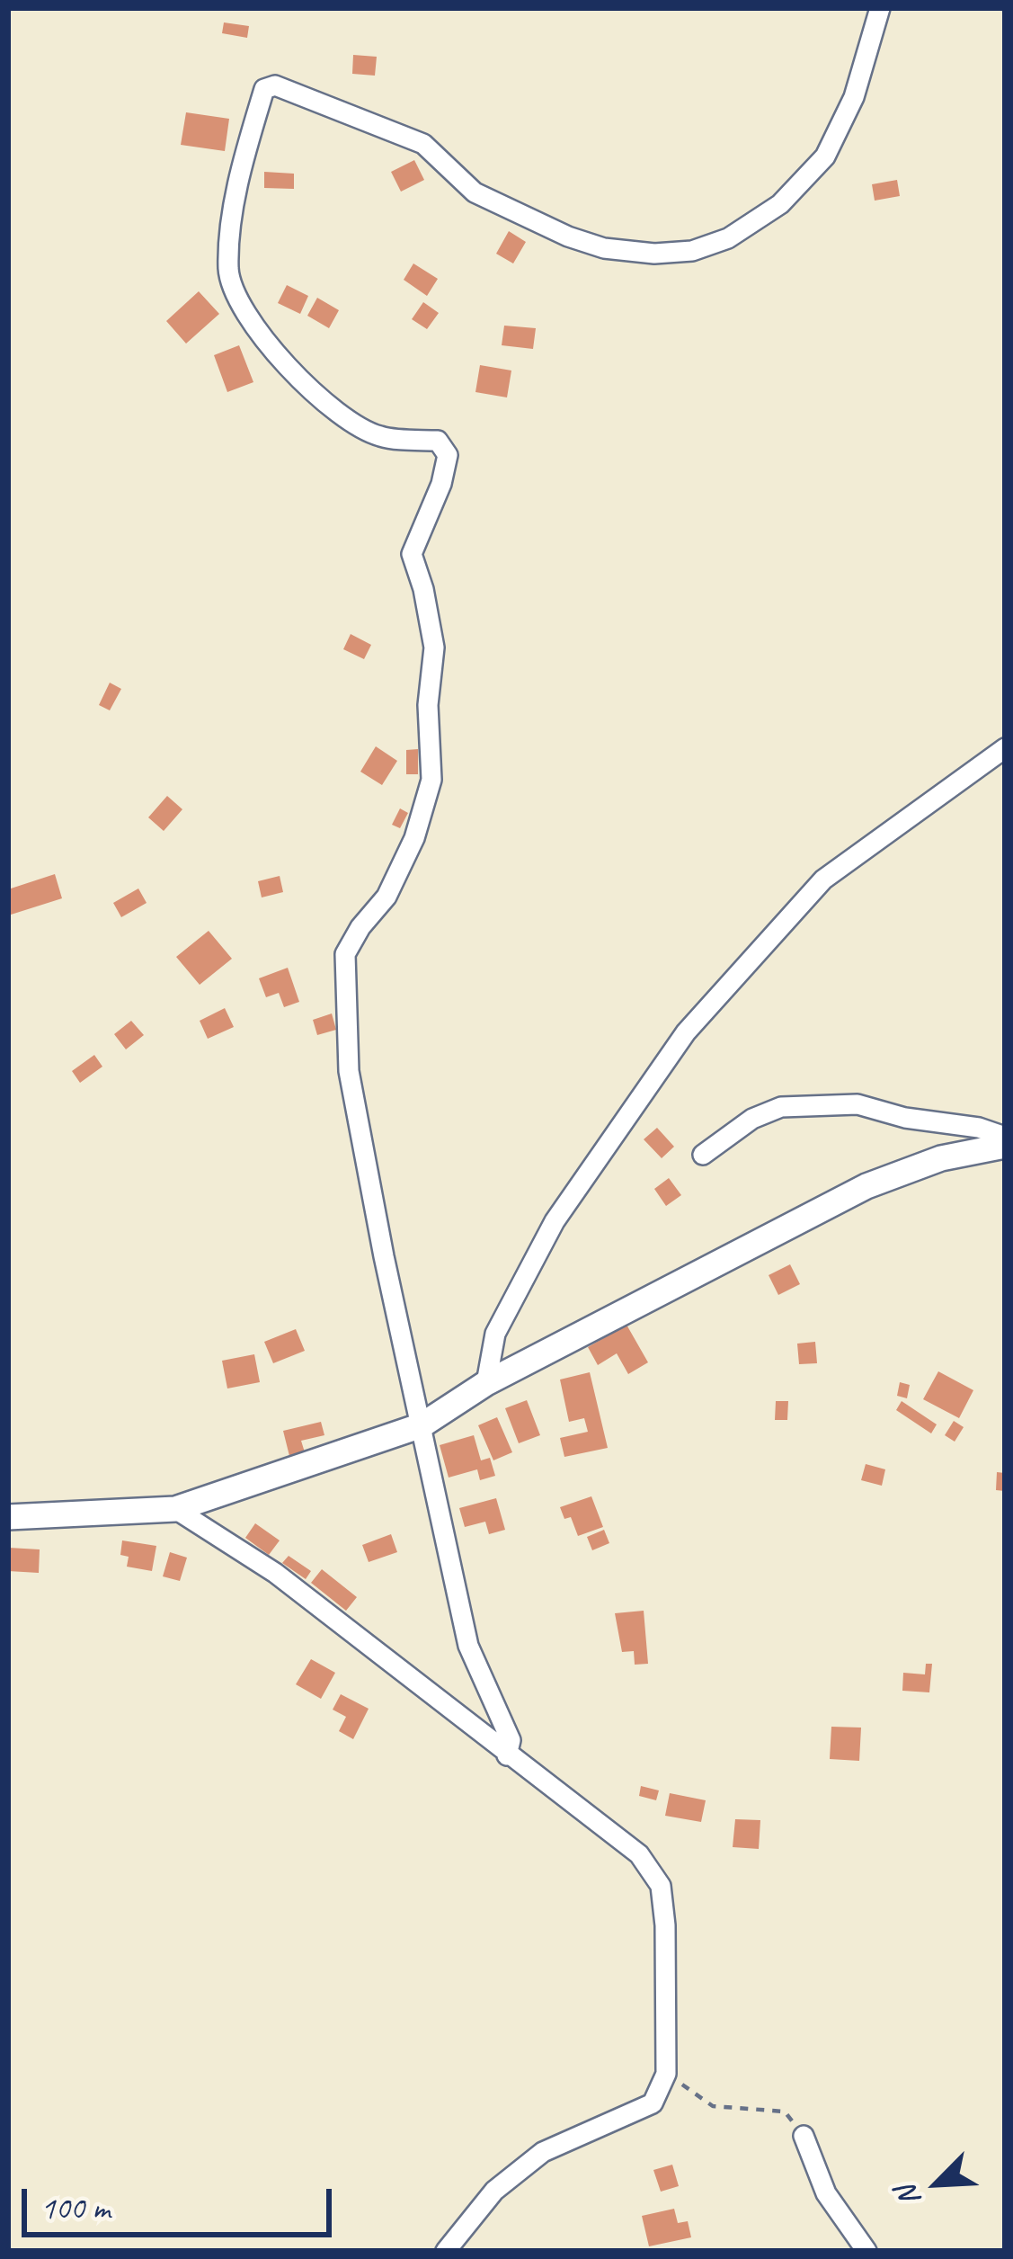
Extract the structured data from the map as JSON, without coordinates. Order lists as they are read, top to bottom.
{
  "scale_bar": "100 m",
  "north": "bottom left"
}
